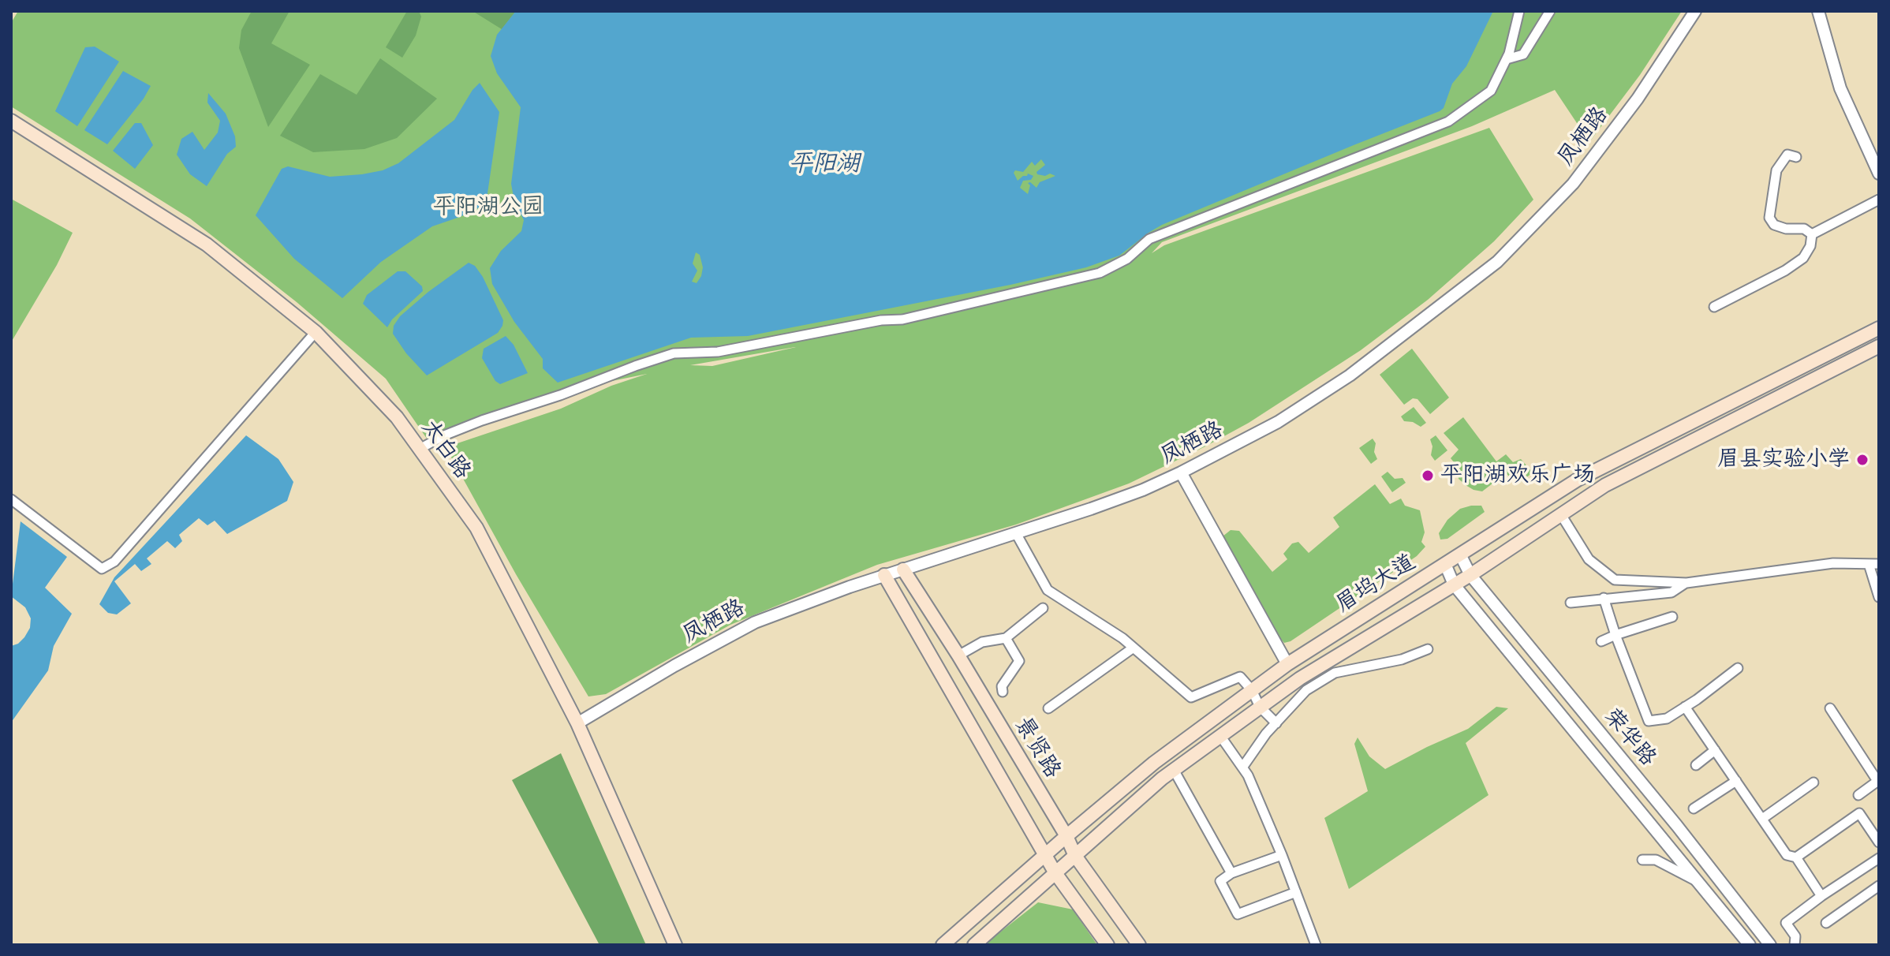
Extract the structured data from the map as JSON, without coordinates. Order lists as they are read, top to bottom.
{
  "streets": {
    "main road": ["太白路", "眉坞大道", "景贤路"],
    "street": ["凤栖路", "荣华路"]
  },
  "crossings": [
    ["凤栖路", "太白路"],
    ["凤栖路", "景贤路"],
    ["眉坞大道", "荣华路"],
    ["眉坞大道", "景贤路"]
  ],
  "water": ["平阳湖"],
  "parks": ["平阳湖公园"],
  "places": ["眉县实验小学", "平阳湖欢乐广场"]
}
